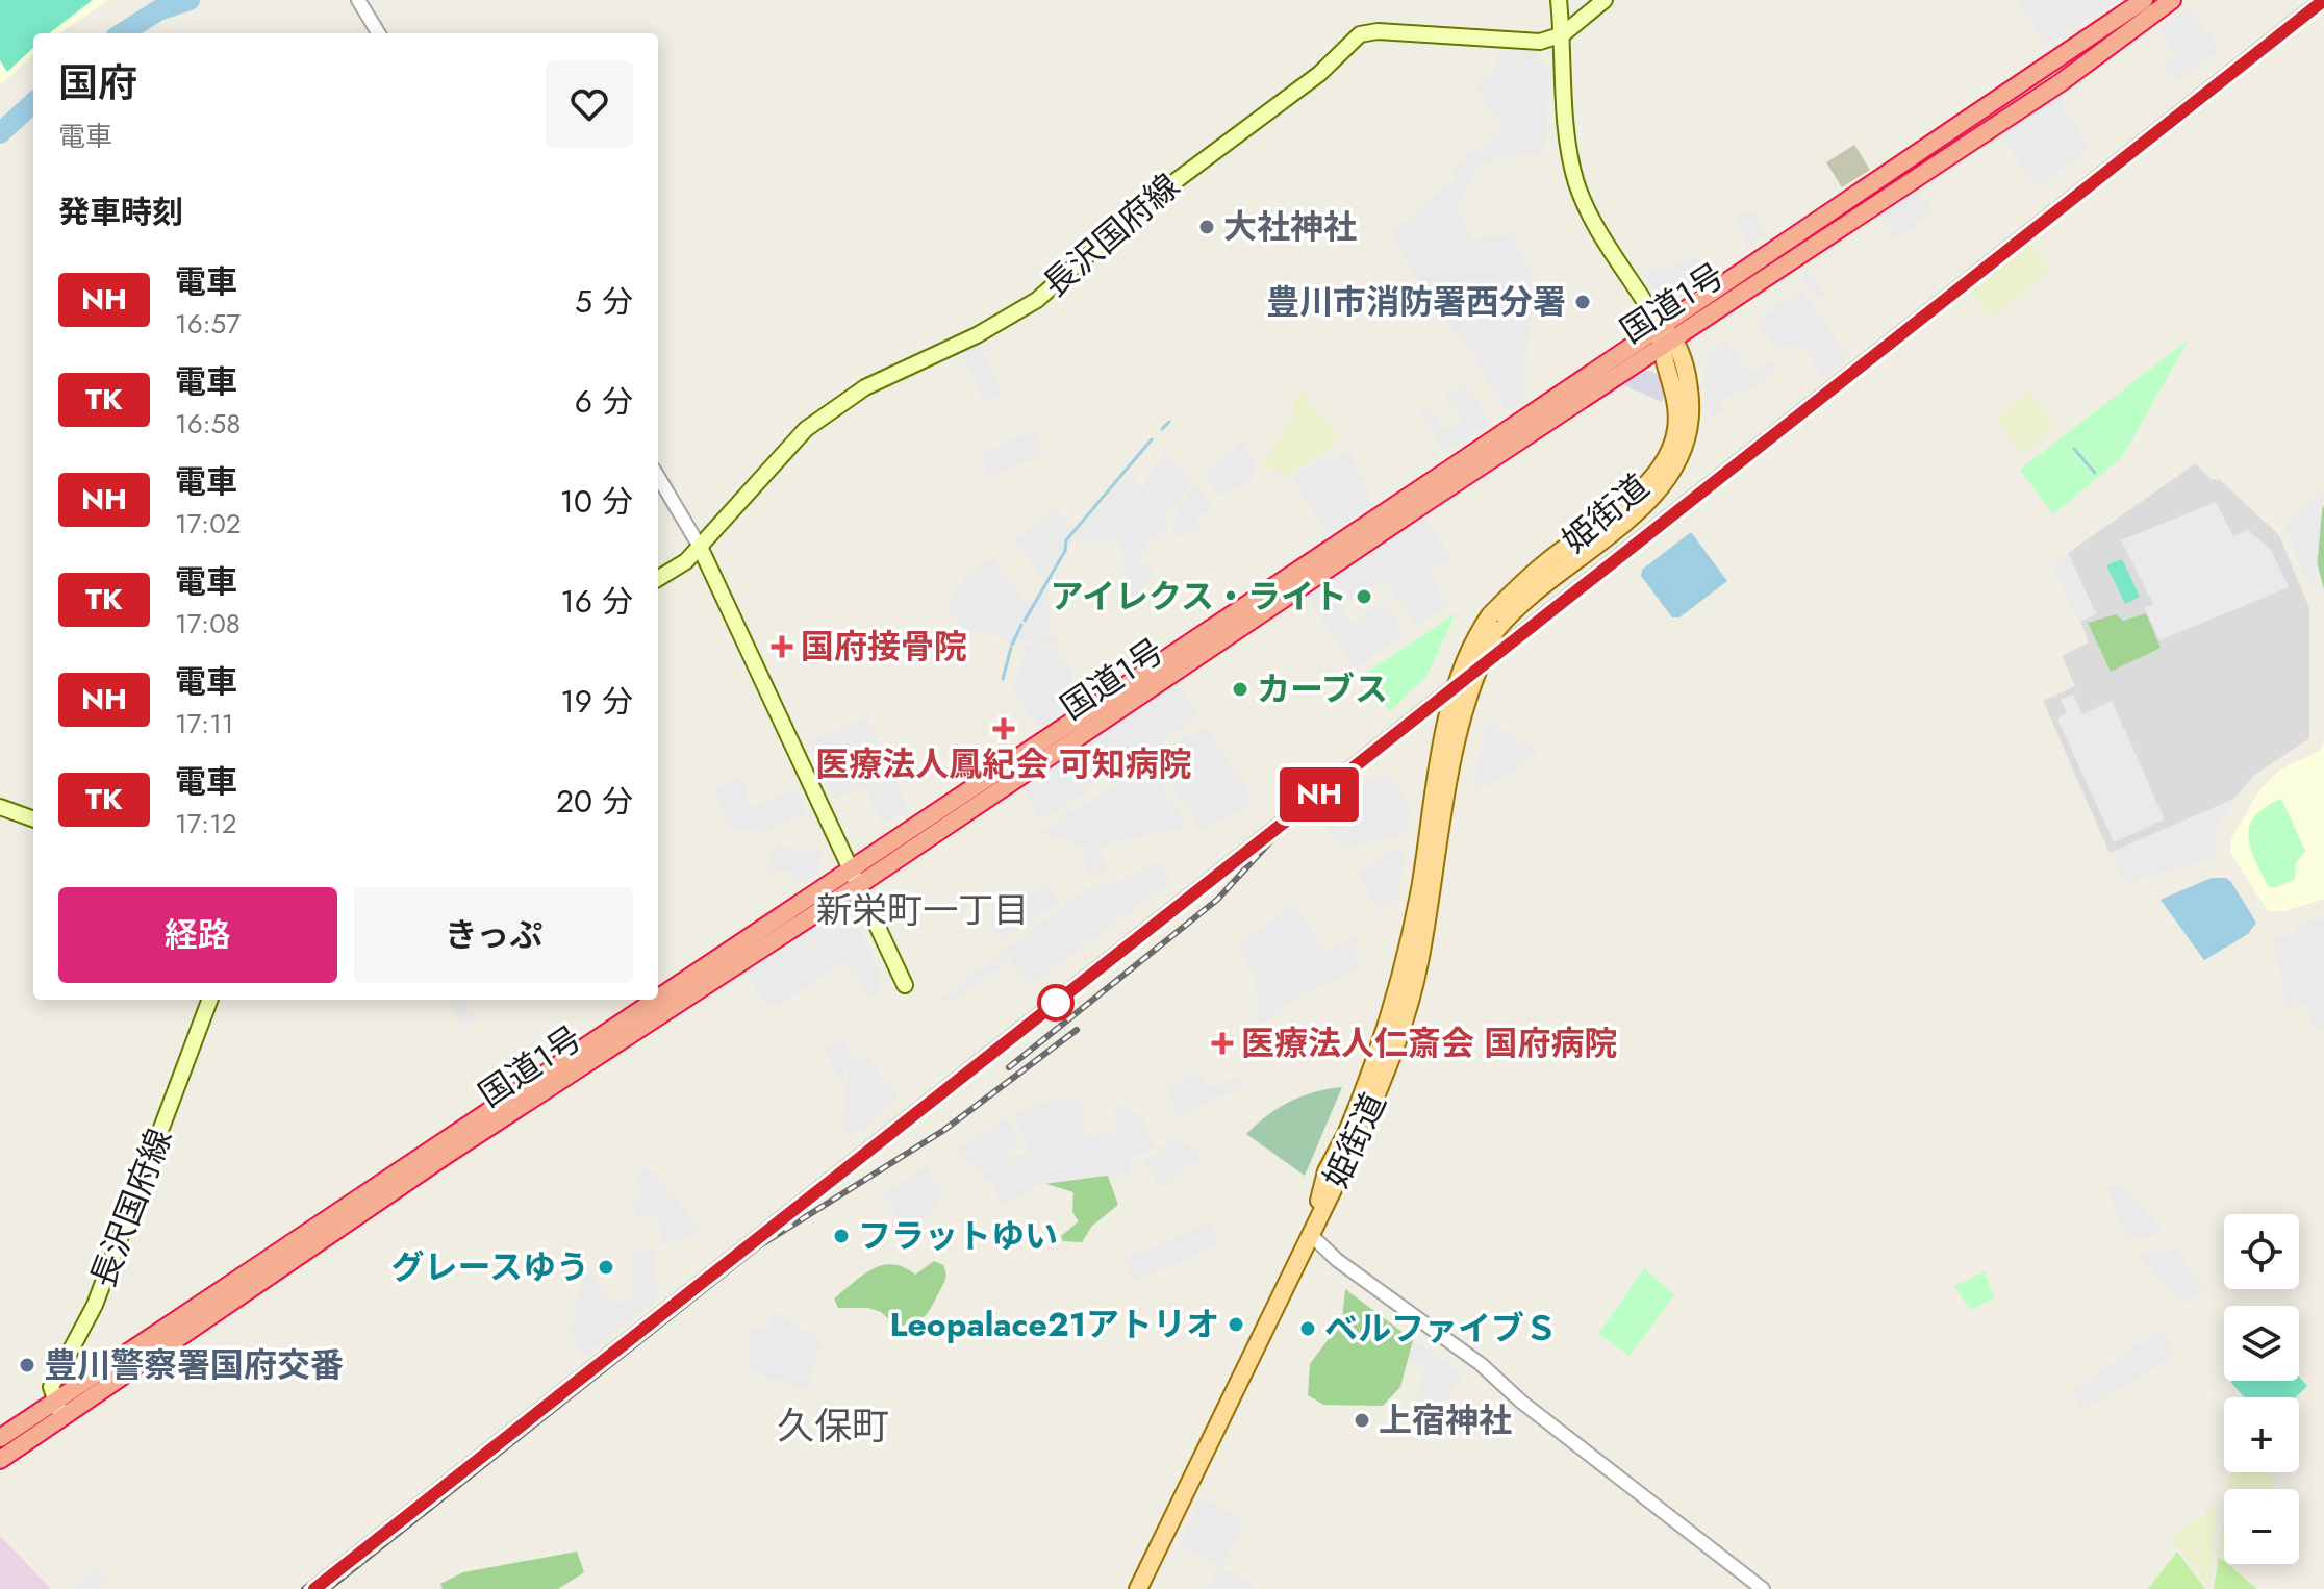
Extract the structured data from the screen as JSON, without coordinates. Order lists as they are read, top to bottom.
{
  "streets": {
    "highway": ["国道1号"],
    "main road": ["長沢国府線", "姫街道"]
  },
  "crossings": [
    ["長沢国府線", "国道1号"],
    ["国道1号", "姫街道"]
  ],
  "districts": ["新栄町一丁目", "久保町"],
  "places": {
    "other": [
      "大社神社",
      "豊川市消防署西分署",
      "アイレクス・ライト",
      "カーブス",
      "フラットゆい",
      "グレースゆう",
      "Leopalace21アトリオ",
      "ベルファイブＳ",
      "豊川警察署国府交番",
      "上宿神社"
    ],
    "health": ["国府接骨院", "医療法人鳳紀会 可知病院", "医療法人仁斎会 国府病院"]
  },
  "page": {
    "on_map": "NH",
    "heading": [
      ["国府", "電車"],
      "発車時刻"
    ],
    "list": [
      {
        "mark": "NH",
        "name": "電車",
        "note": "16:57",
        "value": "5 分"
      },
      {
        "mark": "TK",
        "name": "電車",
        "note": "16:58",
        "value": "6 分"
      },
      {
        "mark": "NH",
        "name": "電車",
        "note": "17:02",
        "value": "10 分"
      },
      {
        "mark": "TK",
        "name": "電車",
        "note": "17:08",
        "value": "16 分"
      },
      {
        "mark": "NH",
        "name": "電車",
        "note": "17:11",
        "value": "19 分"
      },
      {
        "mark": "TK",
        "name": "電車",
        "note": "17:12",
        "value": "20 分"
      }
    ],
    "buttons": ["経路", "きっぷ"],
    "map_buttons": ["+", "−"]
  }
}
